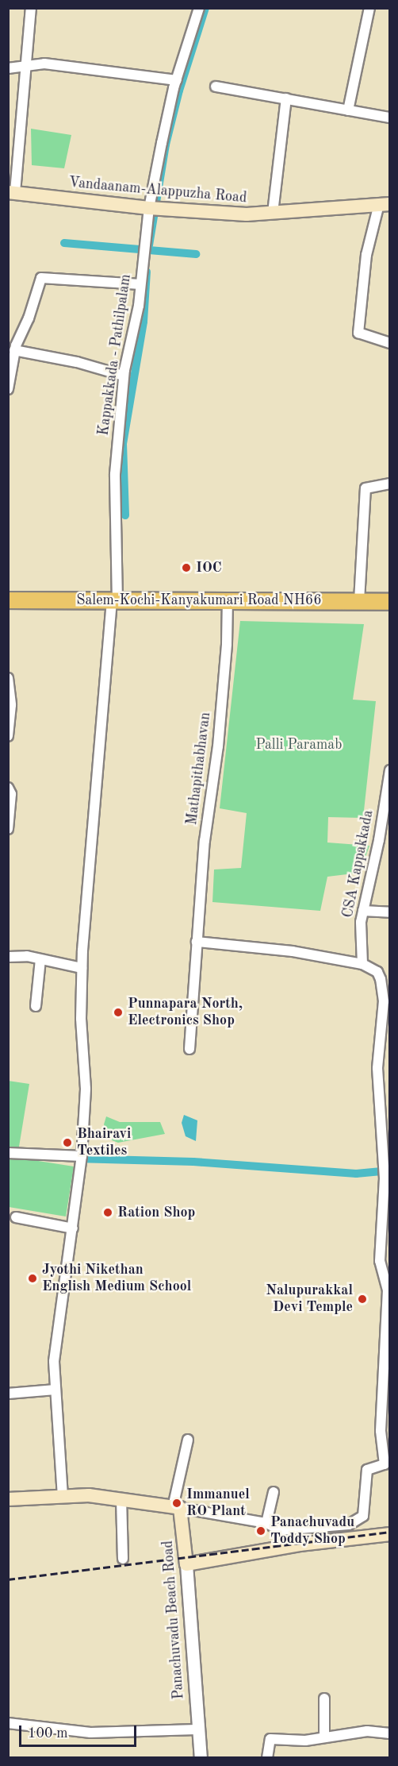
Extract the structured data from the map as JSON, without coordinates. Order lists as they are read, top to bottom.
{
  "streets": {
    "highway": ["Salem-Kochi-Kanyakumari Road NH66"],
    "main road": ["Vandaanam-Alappuzha Road", "Panachuvadu Beach Road"],
    "street": ["Kappakkada - Pathilpalam", "Mathapithabhavan", "CSA Kappakkada"]
  },
  "crossings": [
    ["Vandaanam-Alappuzha Road", "Kappakkada - Pathilpalam"],
    ["Kappakkada - Pathilpalam", "Salem-Kochi-Kanyakumari Road NH66"],
    ["Salem-Kochi-Kanyakumari Road NH66", "Mathapithabhavan"]
  ],
  "parks": ["Palli Paramab"],
  "places": [
    "IOC",
    "Punnapara North, Electronics Shop",
    "Bhairavi Textiles",
    "Ration Shop",
    "Jyothi Nikethan English Medium School",
    "Nalupurakkal Devi Temple",
    "Immanuel RO Plant",
    "Panachuvadu Toddy Shop"
  ],
  "scale_bar": "100 m"
}
